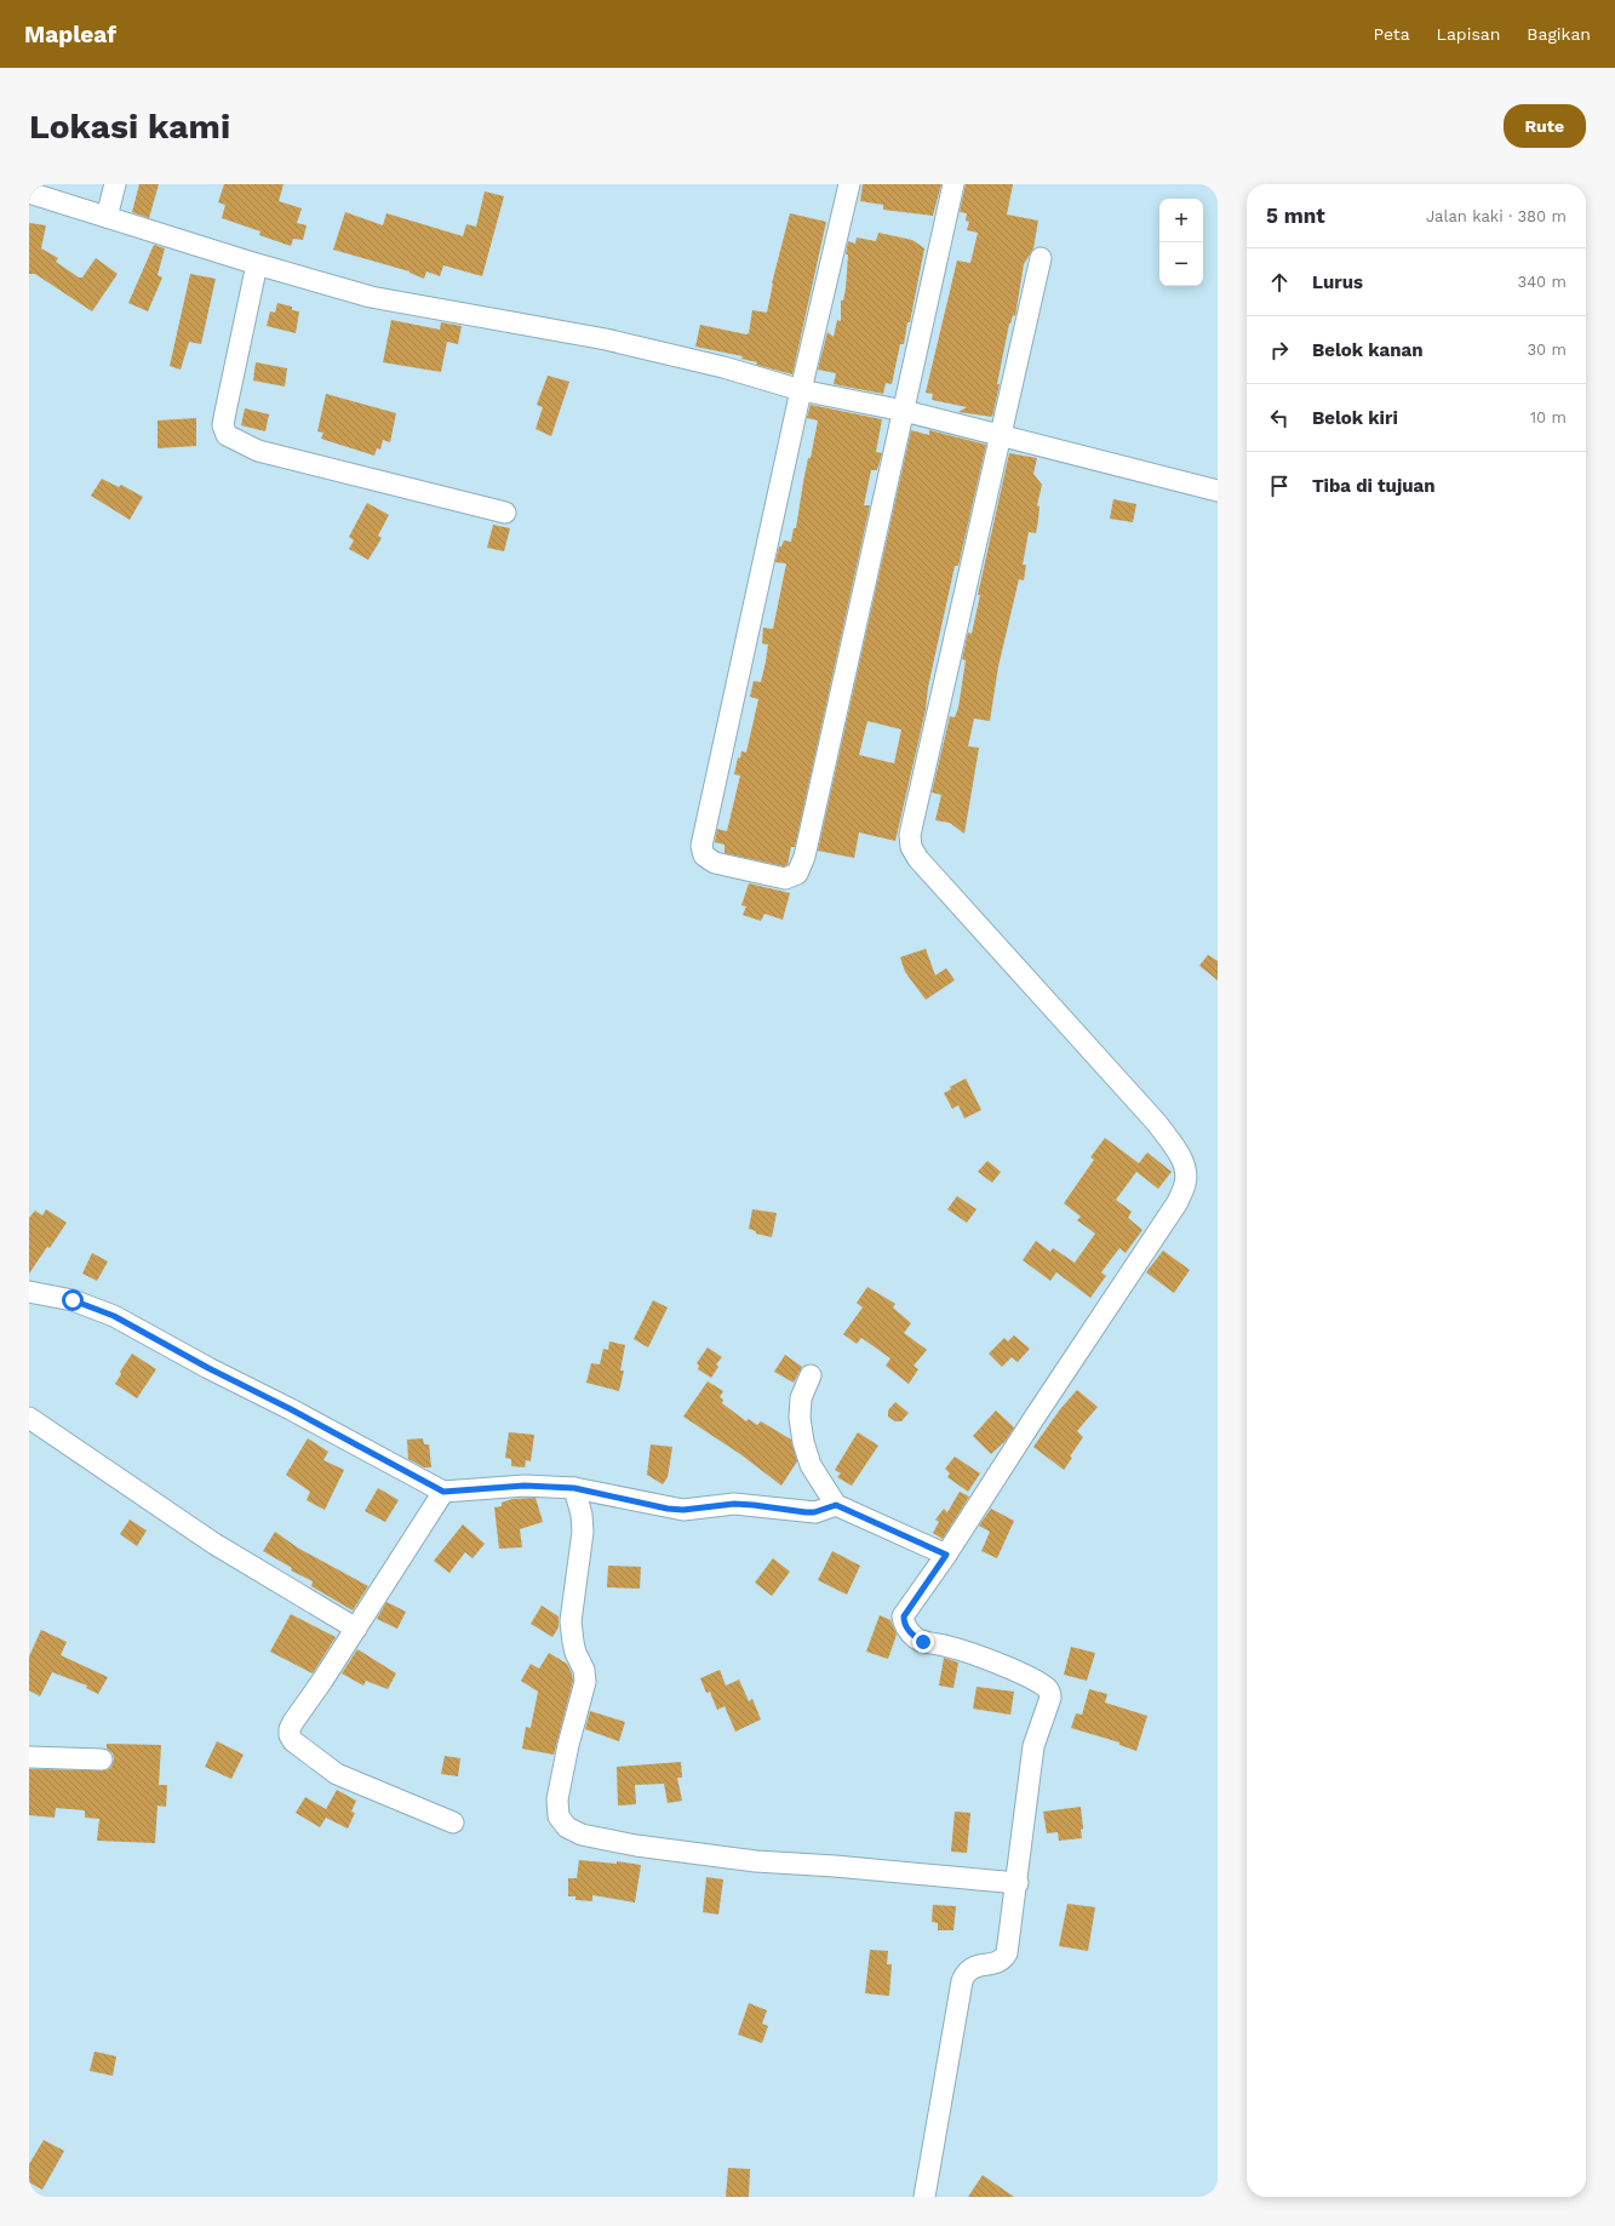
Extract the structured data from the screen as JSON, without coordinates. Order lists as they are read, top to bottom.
{
  "page": {
    "header": "Mapleaf",
    "nav": ["Peta", "Lapisan", "Bagikan"],
    "buttons": "Rute",
    "title": "Lokasi kami",
    "heading": ["5 mnt", "Jalan kaki · 380 m"],
    "map_buttons": ["+", "−"],
    "list": [
      ["Lurus", "340 m"],
      ["Belok kanan", "30 m"],
      ["Belok kiri", "10 m"],
      "Tiba di tujuan"
    ]
  }
}
